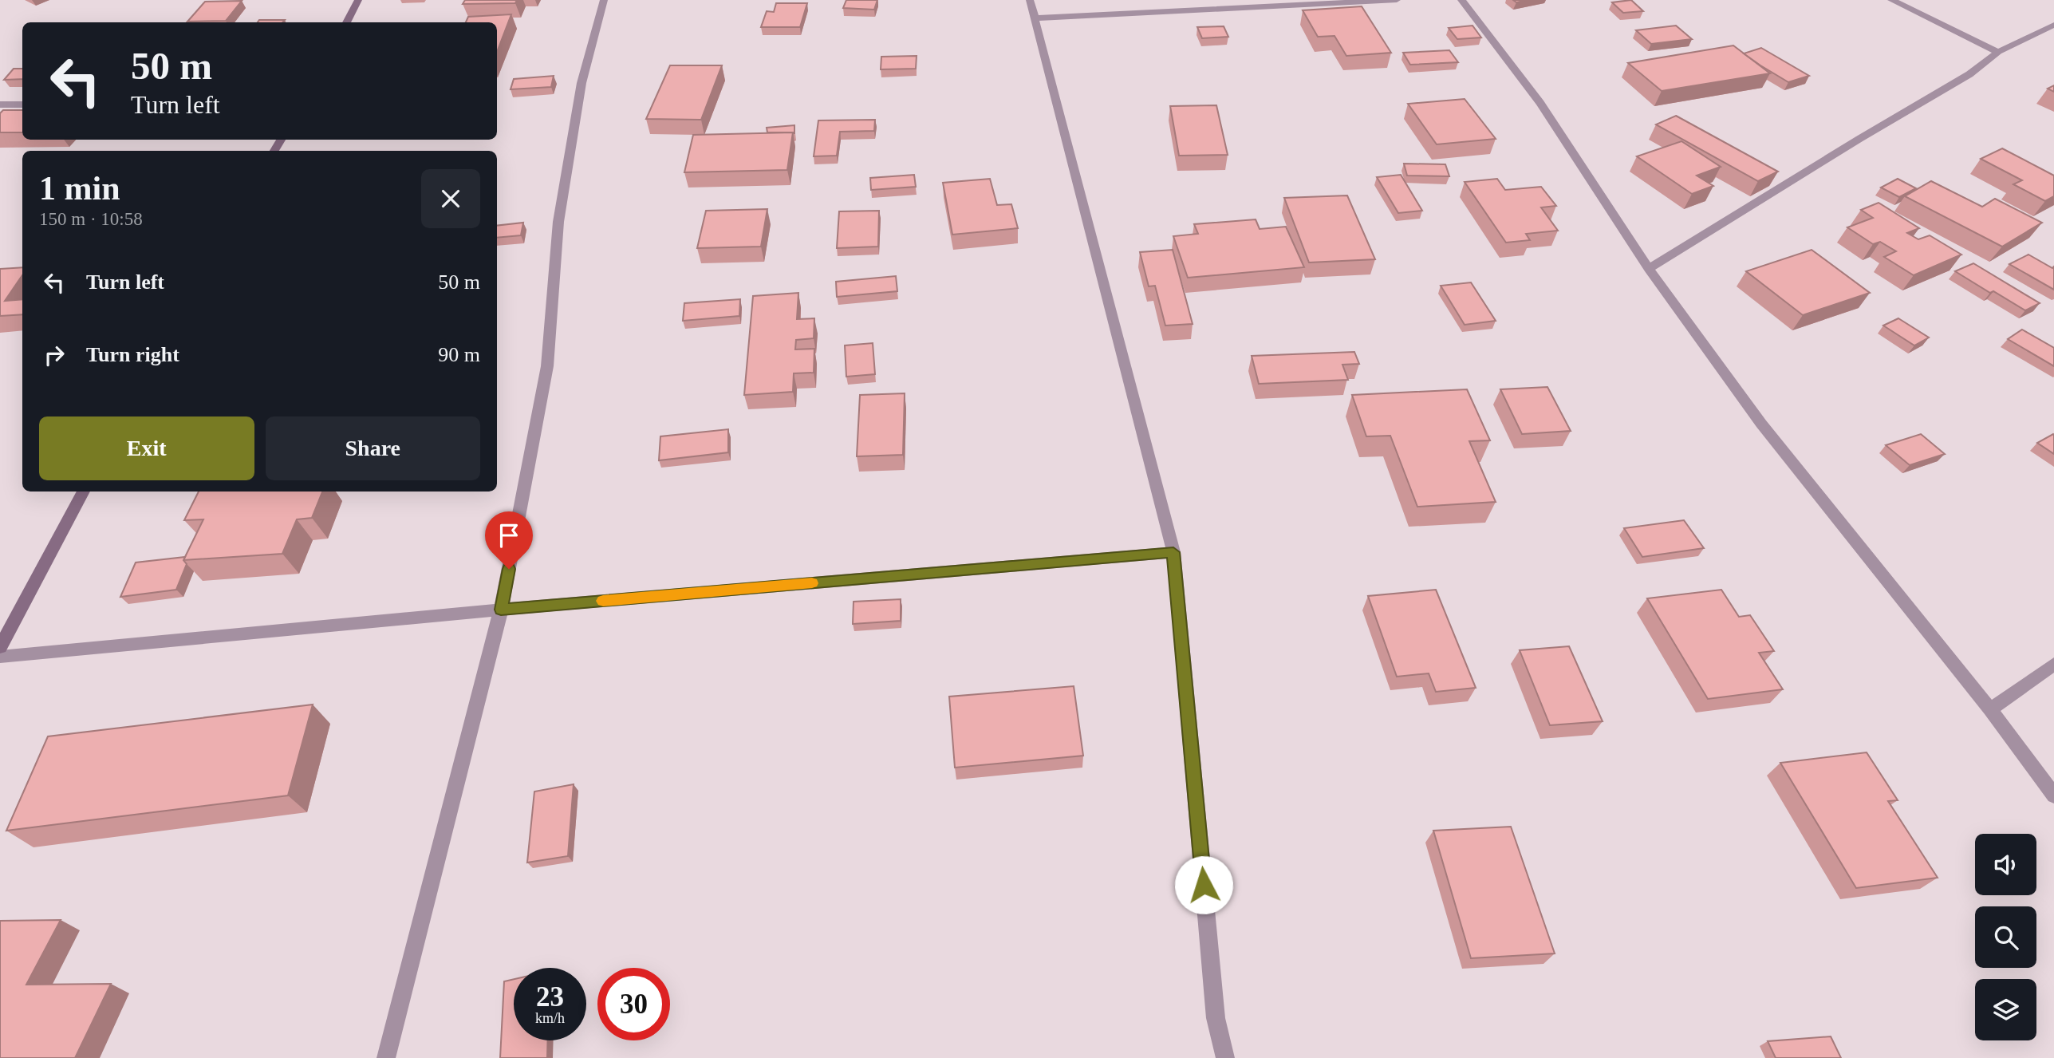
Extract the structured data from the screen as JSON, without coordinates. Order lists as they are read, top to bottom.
{
  "page": {
    "turn": ["50 m", "Turn left"],
    "heading": ["1 min", "150 m · 10:58"],
    "list": [
      {
        "name": "Turn left",
        "value": "50 m"
      },
      {
        "name": "Turn right",
        "value": "90 m"
      }
    ],
    "buttons": ["Exit", "Share"],
    "speed": "23 km/h",
    "limit": "30"
  }
}
